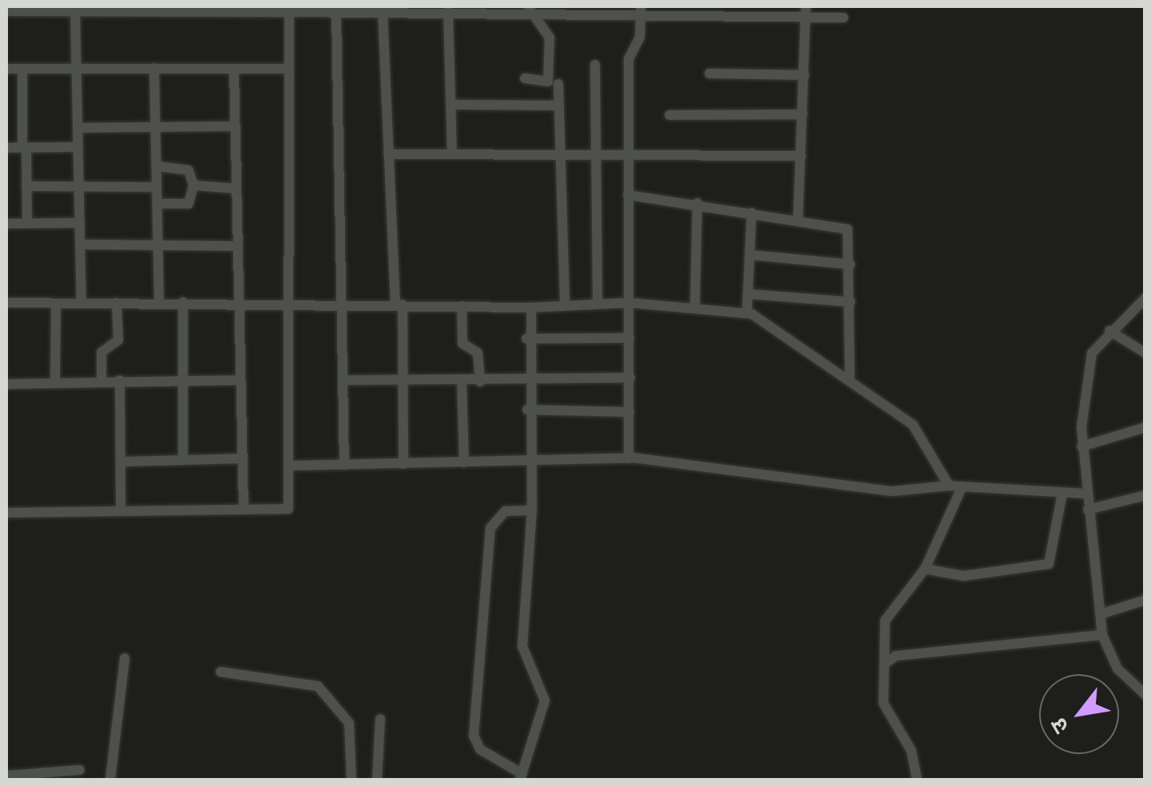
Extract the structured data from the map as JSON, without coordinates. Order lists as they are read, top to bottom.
{
  "north": "bottom left"
}
